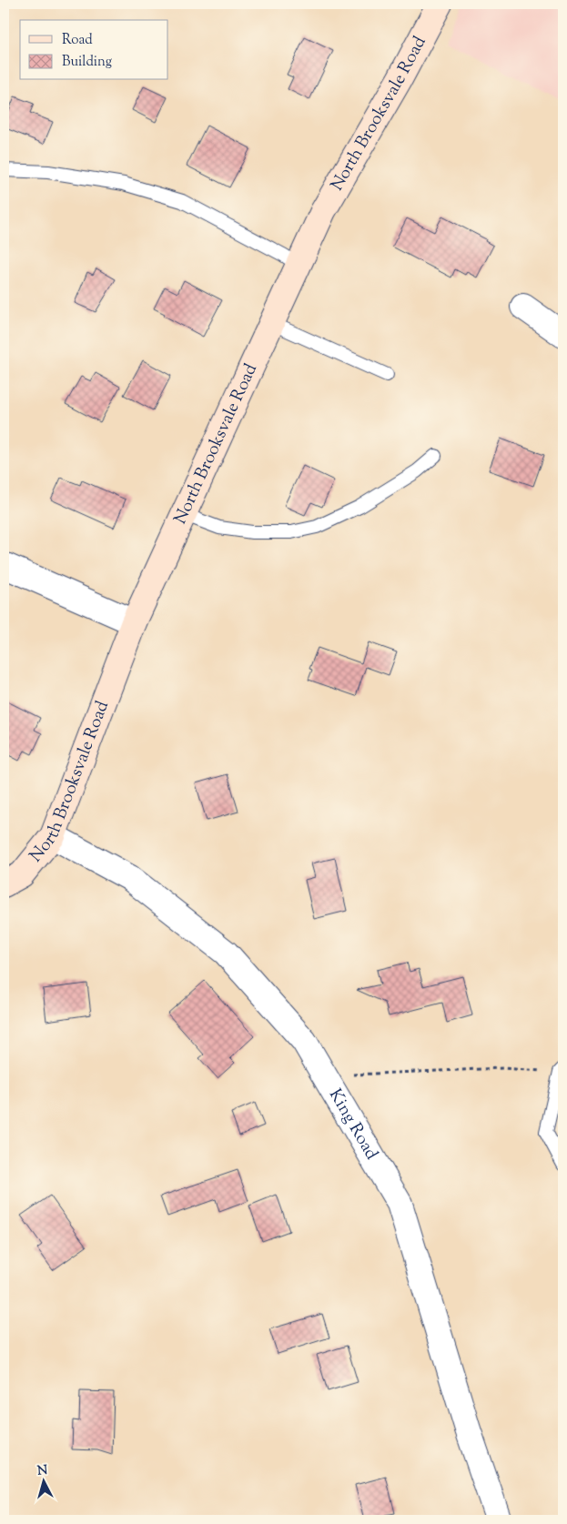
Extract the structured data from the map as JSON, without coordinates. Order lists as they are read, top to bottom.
{
  "streets": {
    "main road": ["North Brooksvale Road"],
    "street": ["King Road"]
  },
  "crossings": [
    ["North Brooksvale Road", "King Road"]
  ],
  "legend": ["Road", "Building"],
  "north": "top"
}
